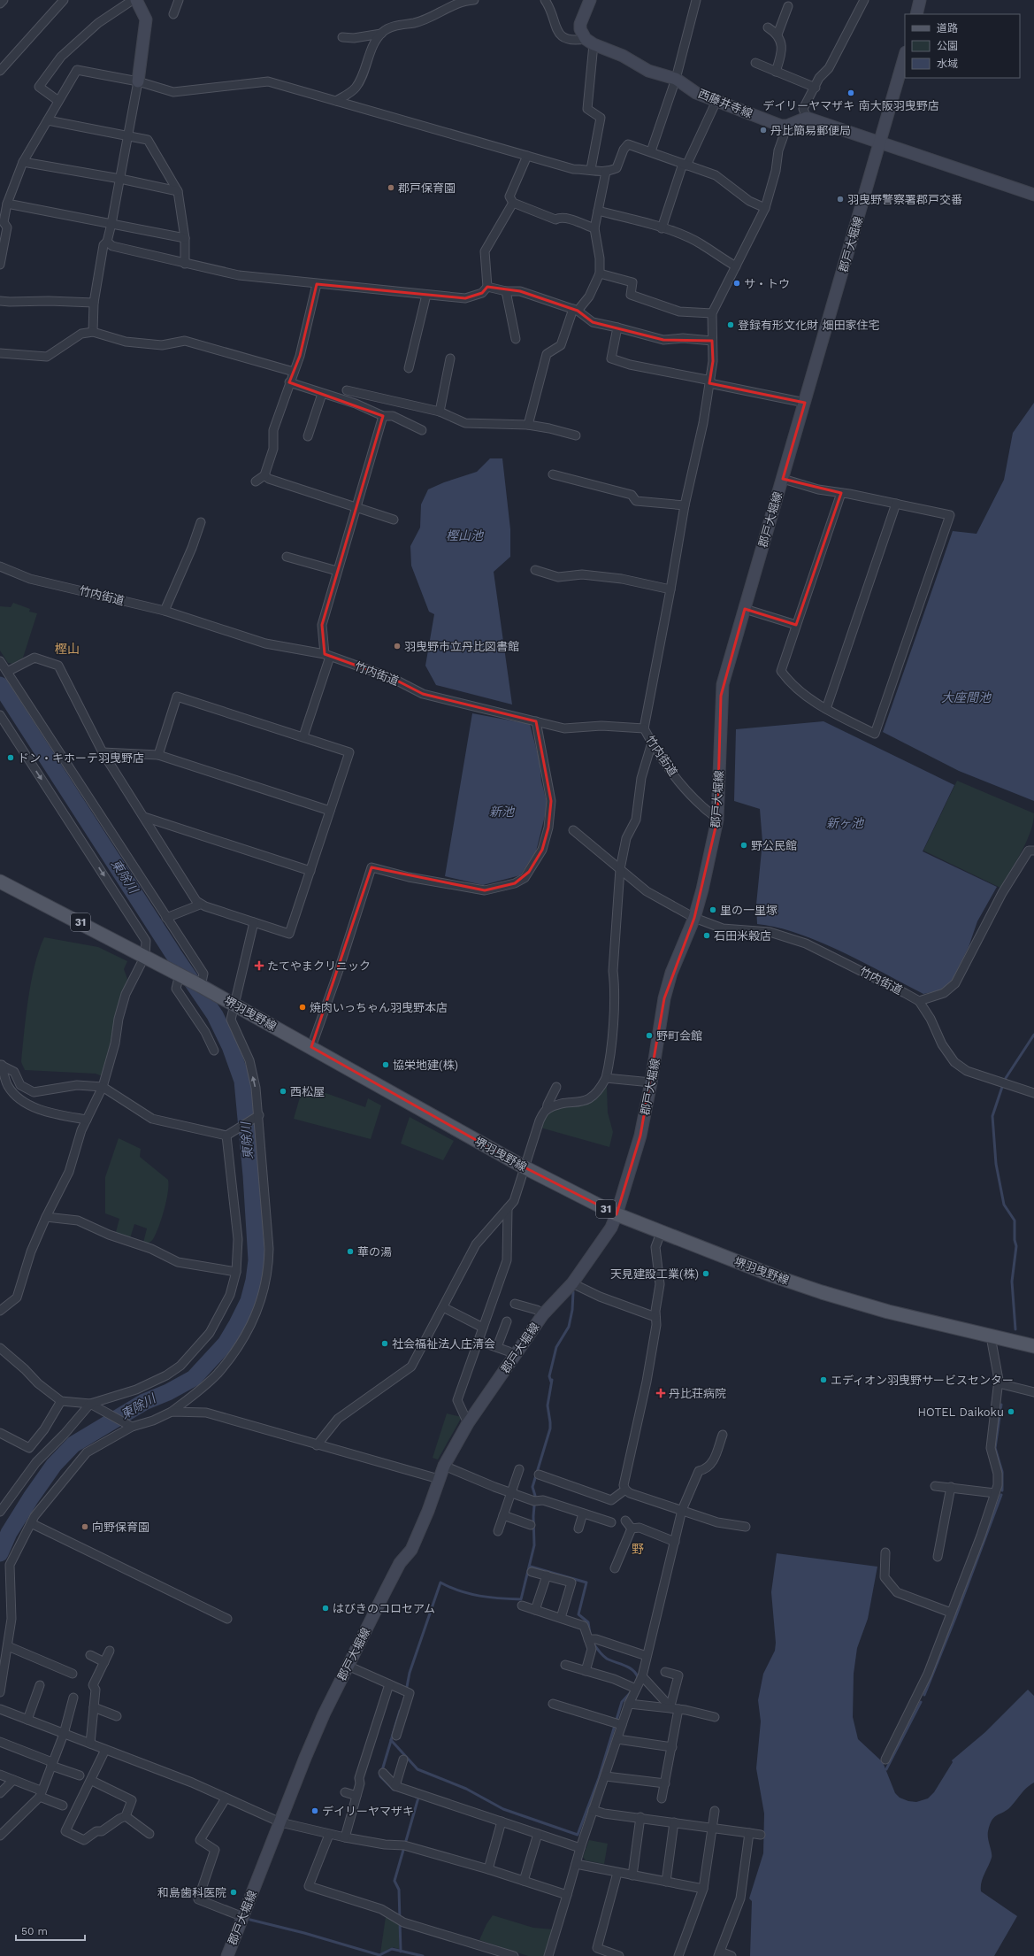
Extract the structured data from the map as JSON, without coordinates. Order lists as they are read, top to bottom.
{
  "streets": {
    "main road": [
      "西藤井寺線",
      "郡戸大堀線",
      "31",
      "堺羽曳野線"
    ],
    "street": ["竹内街道"]
  },
  "crossings": [
    ["郡戸大堀線", "竹内街道"],
    ["郡戸大堀線", "堺羽曳野線"]
  ],
  "districts": ["樫山", "野"],
  "water": [
    "樫山池",
    "大座間池",
    "新池",
    "新ヶ池",
    "東除川"
  ],
  "places": {
    "other": [
      "デイリーヤマザキ 南大阪羽曳野店",
      "丹比簡易郵便局",
      "郡戸保育園",
      "羽曳野警察署郡戸交番",
      "サ・トウ",
      "登録有形文化財 畑田家住宅",
      "羽曳野市立丹比図書館",
      "ドン・キホーテ羽曳野店",
      "野公民館",
      "里の一里塚",
      "石田米穀店",
      "焼肉いっちゃん羽曳野本店",
      "野町会館",
      "協栄地建(株)",
      "西松屋",
      "華の湯",
      "天見建設工業(株)",
      "社会福祉法人庄清会",
      "エディオン羽曳野サービスセンター",
      "HOTEL Daikoku",
      "向野保育園",
      "はびきのコロセアム",
      "デイリーヤマザキ",
      "和島歯科医院"
    ],
    "health": ["たてやまクリニック", "丹比荘病院"]
  },
  "legend": ["道路", "公園", "水域"],
  "scale_bar": "50 m"
}
